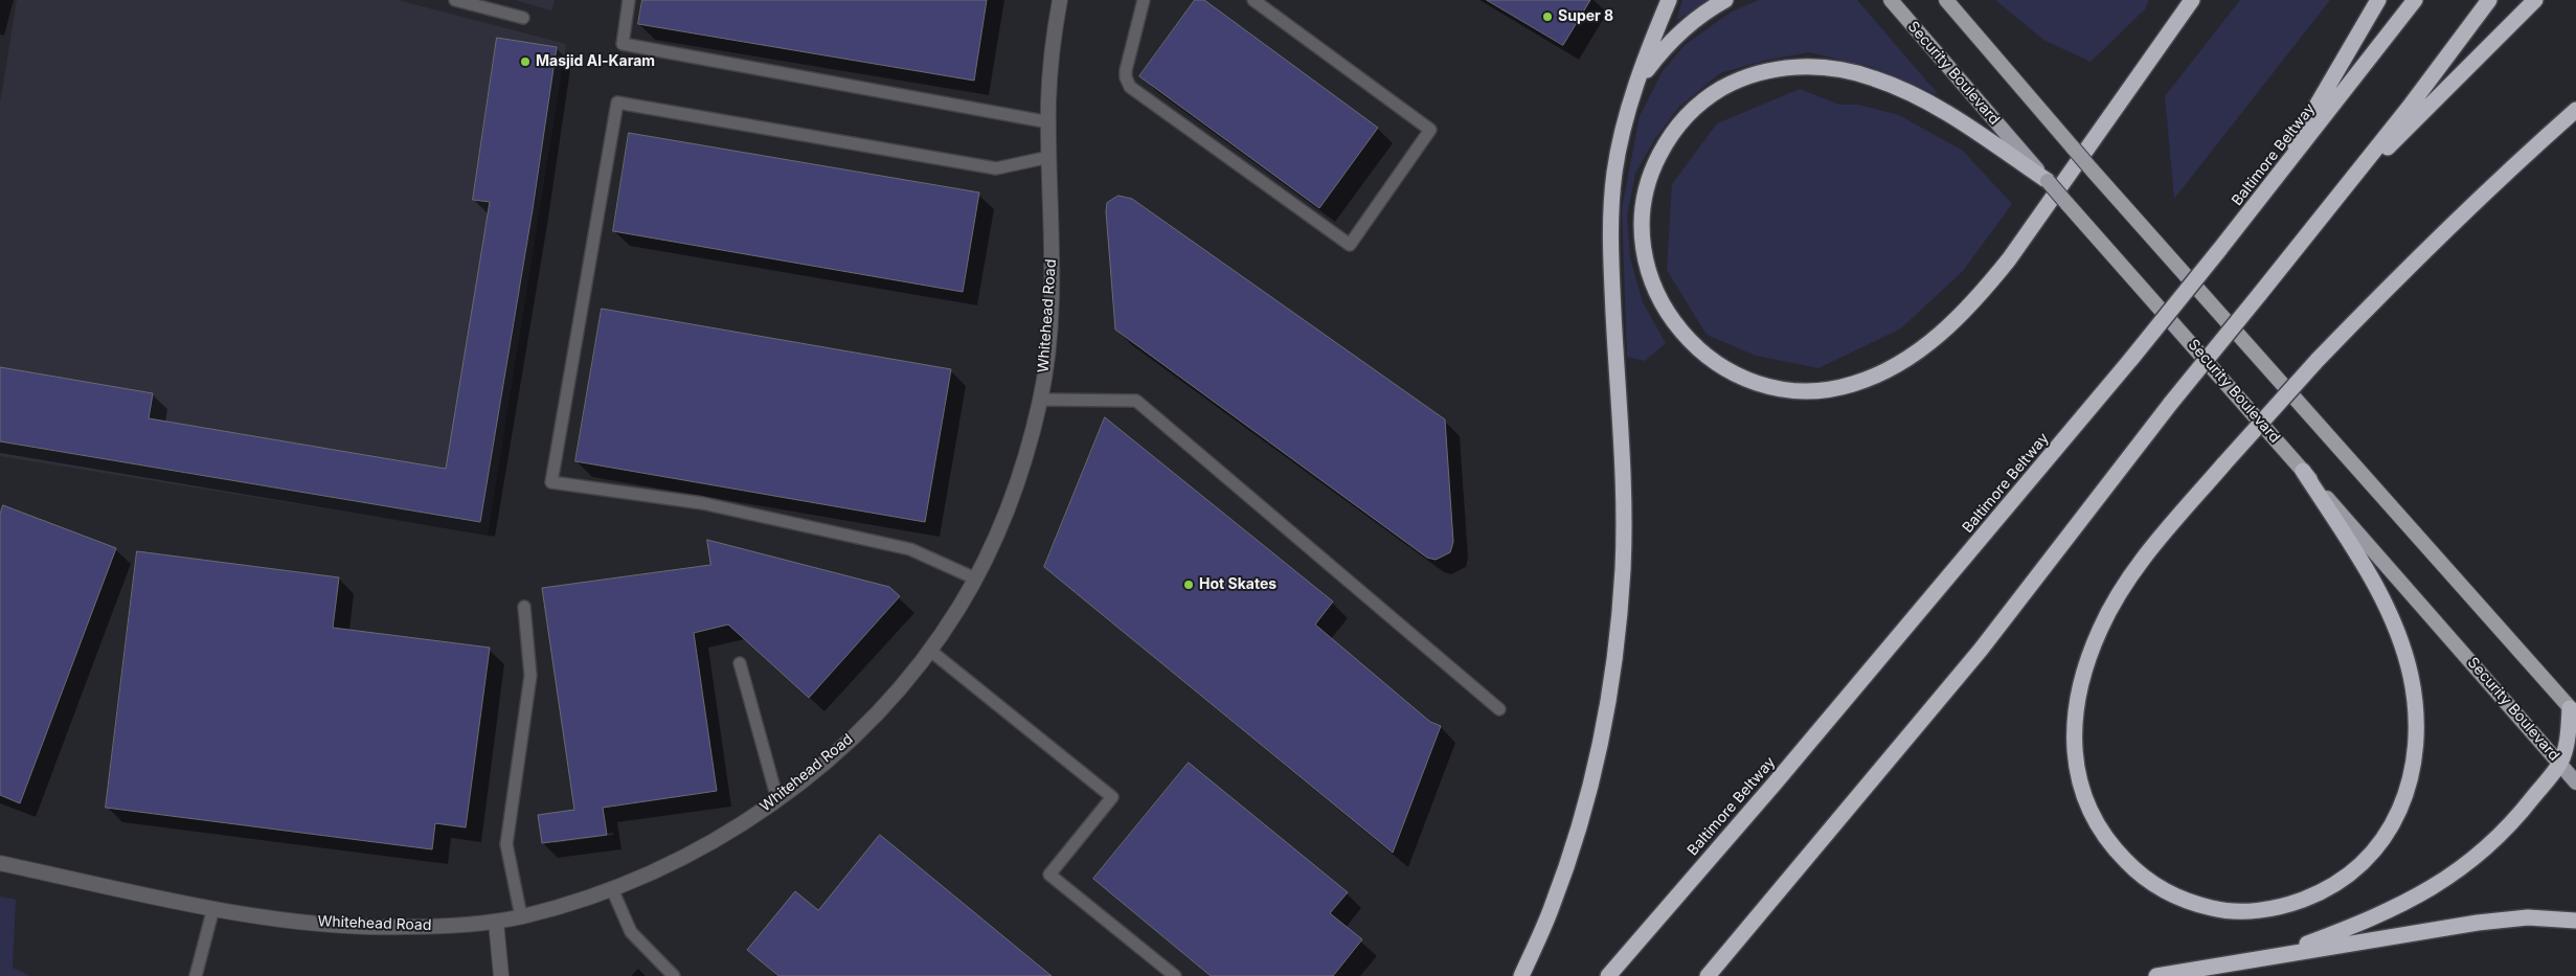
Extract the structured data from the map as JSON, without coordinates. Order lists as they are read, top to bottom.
{
  "streets": {
    "highway": ["Baltimore Beltway"],
    "main road": ["Security Boulevard"],
    "street": ["Whitehead Road"]
  },
  "places": ["Super 8", "Masjid Al-Karam", "Hot Skates"]
}
